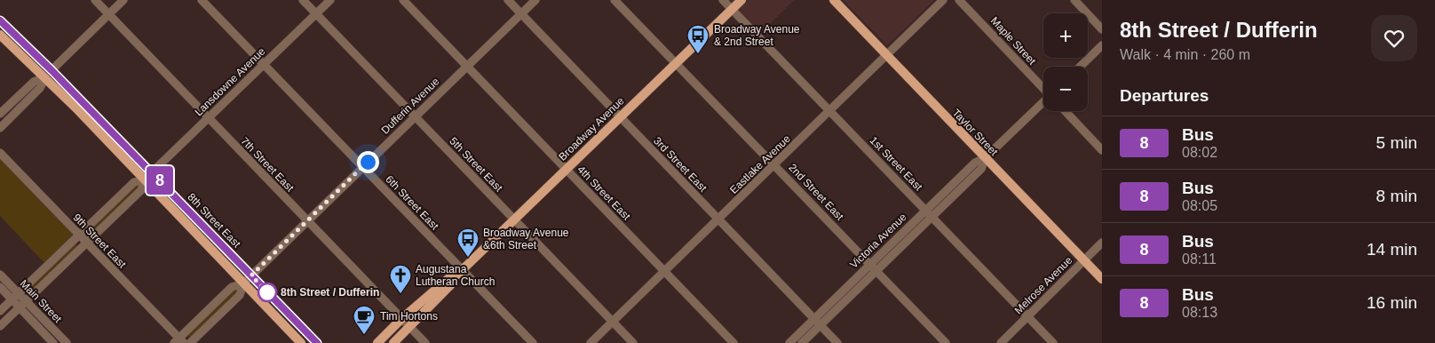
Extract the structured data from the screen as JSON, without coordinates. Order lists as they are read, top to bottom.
{
  "streets": {
    "main road": ["Broadway Avenue", "Taylor Street", "8th Street East"],
    "street": [
      "Maple Street",
      "Lansdowne Avenue",
      "Dufferin Avenue",
      "1st Street East",
      "7th Street East",
      "5th Street East",
      "3rd Street East",
      "Eastlake Avenue",
      "2nd Street East",
      "4th Street East",
      "6th Street East",
      "9th Street East",
      "Victoria Avenue",
      "Melrose Avenue",
      "Main Street"
    ]
  },
  "crossings": [
    ["Lansdowne Avenue", "7th Street East"],
    ["Lansdowne Avenue", "5th Street East"],
    ["Lansdowne Avenue", "6th Street East"],
    ["Lansdowne Avenue", "8th Street East"],
    ["Lansdowne Avenue", "9th Street East"],
    ["Lansdowne Avenue", "Main Street"],
    ["Dufferin Avenue", "7th Street East"],
    ["Dufferin Avenue", "5th Street East"],
    ["Dufferin Avenue", "3rd Street East"],
    ["Dufferin Avenue", "4th Street East"],
    ["Dufferin Avenue", "6th Street East"],
    ["Dufferin Avenue", "8th Street East"],
    ["Dufferin Avenue", "9th Street East"],
    ["Broadway Avenue", "1st Street East"],
    ["Broadway Avenue", "7th Street East"],
    ["Broadway Avenue", "5th Street East"],
    ["Broadway Avenue", "3rd Street East"],
    ["Broadway Avenue", "2nd Street East"],
    ["Broadway Avenue", "4th Street East"],
    ["Broadway Avenue", "6th Street East"],
    ["Taylor Street", "Eastlake Avenue"],
    ["Taylor Street", "Victoria Avenue"],
    ["Taylor Street", "Melrose Avenue"],
    ["1st Street East", "Eastlake Avenue"],
    ["1st Street East", "Victoria Avenue"],
    ["1st Street East", "Melrose Avenue"],
    ["5th Street East", "Eastlake Avenue"],
    ["3rd Street East", "Eastlake Avenue"],
    ["3rd Street East", "Victoria Avenue"],
    ["Eastlake Avenue", "2nd Street East"],
    ["Eastlake Avenue", "4th Street East"],
    ["2nd Street East", "Victoria Avenue"]
  ],
  "places": {
    "bus stop": ["Broadway Avenue & 2nd Street", "Broadway Avenue &6th Street"],
    "other": ["8th Street / Dufferin"],
    "church": ["Augustana Lutheran Church"],
    "cafe": ["Tim Hortons"]
  },
  "lines": ["bus line 8"],
  "page": {
    "on_map": "8",
    "heading": [
      ["8th Street / Dufferin", "Walk · 4 min · 260 m"],
      "Departures"
    ],
    "map_buttons": ["+", "−"],
    "list": [
      {
        "mark": "8",
        "name": "Bus",
        "note": "08:02",
        "value": "5 min"
      },
      {
        "mark": "8",
        "name": "Bus",
        "note": "08:05",
        "value": "8 min"
      },
      {
        "mark": "8",
        "name": "Bus",
        "note": "08:11",
        "value": "14 min"
      },
      {
        "mark": "8",
        "name": "Bus",
        "note": "08:13",
        "value": "16 min"
      }
    ]
  }
}
